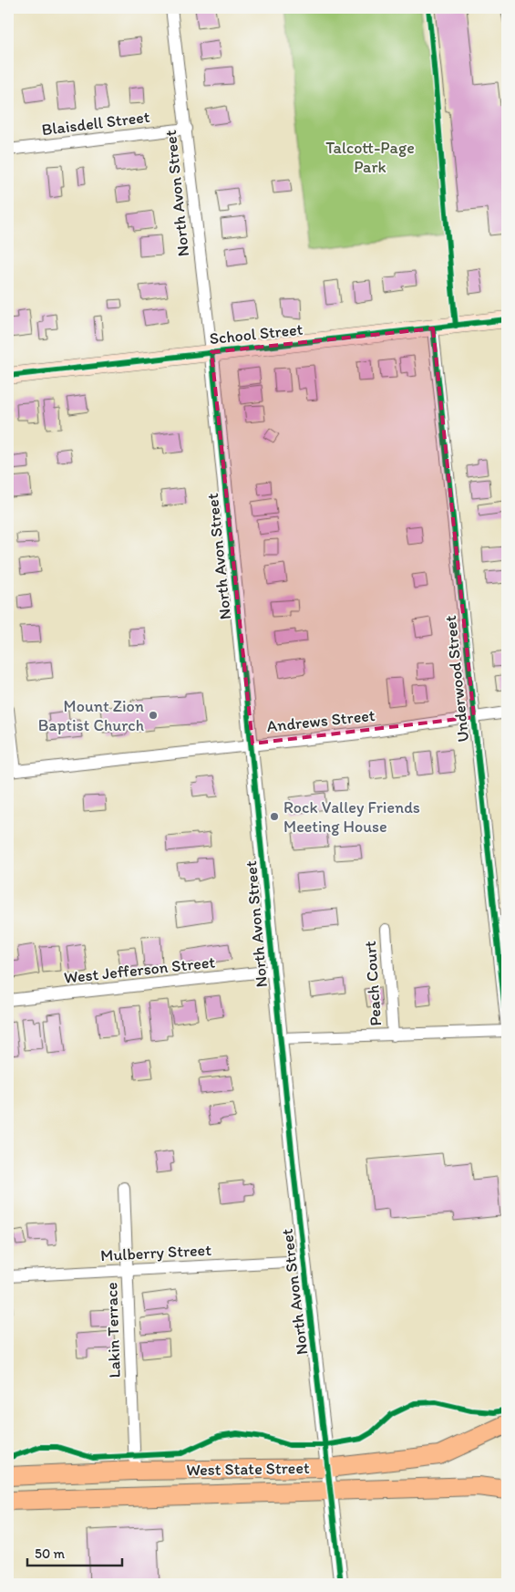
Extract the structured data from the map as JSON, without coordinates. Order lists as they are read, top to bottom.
{
  "streets": {
    "main road": ["School Street", "West State Street"],
    "street": [
      "Blaisdell Street",
      "North Avon Street",
      "Underwood Street",
      "Andrews Street",
      "West Jefferson Street",
      "Peach Court",
      "Mulberry Street",
      "Lakin Terrace"
    ]
  },
  "crossings": [
    ["Blaisdell Street", "North Avon Street"],
    ["North Avon Street", "School Street"],
    ["North Avon Street", "Andrews Street"],
    ["North Avon Street", "West Jefferson Street"],
    ["North Avon Street", "Mulberry Street"],
    ["North Avon Street", "West State Street"],
    ["School Street", "Underwood Street"],
    ["Underwood Street", "Andrews Street"],
    ["Mulberry Street", "Lakin Terrace"],
    ["Lakin Terrace", "West State Street"]
  ],
  "parks": ["Talcott-Page Park"],
  "places": ["Mount Zion Baptist Church", "Rock Valley Friends Meeting House"],
  "scale_bar": "50 m"
}
